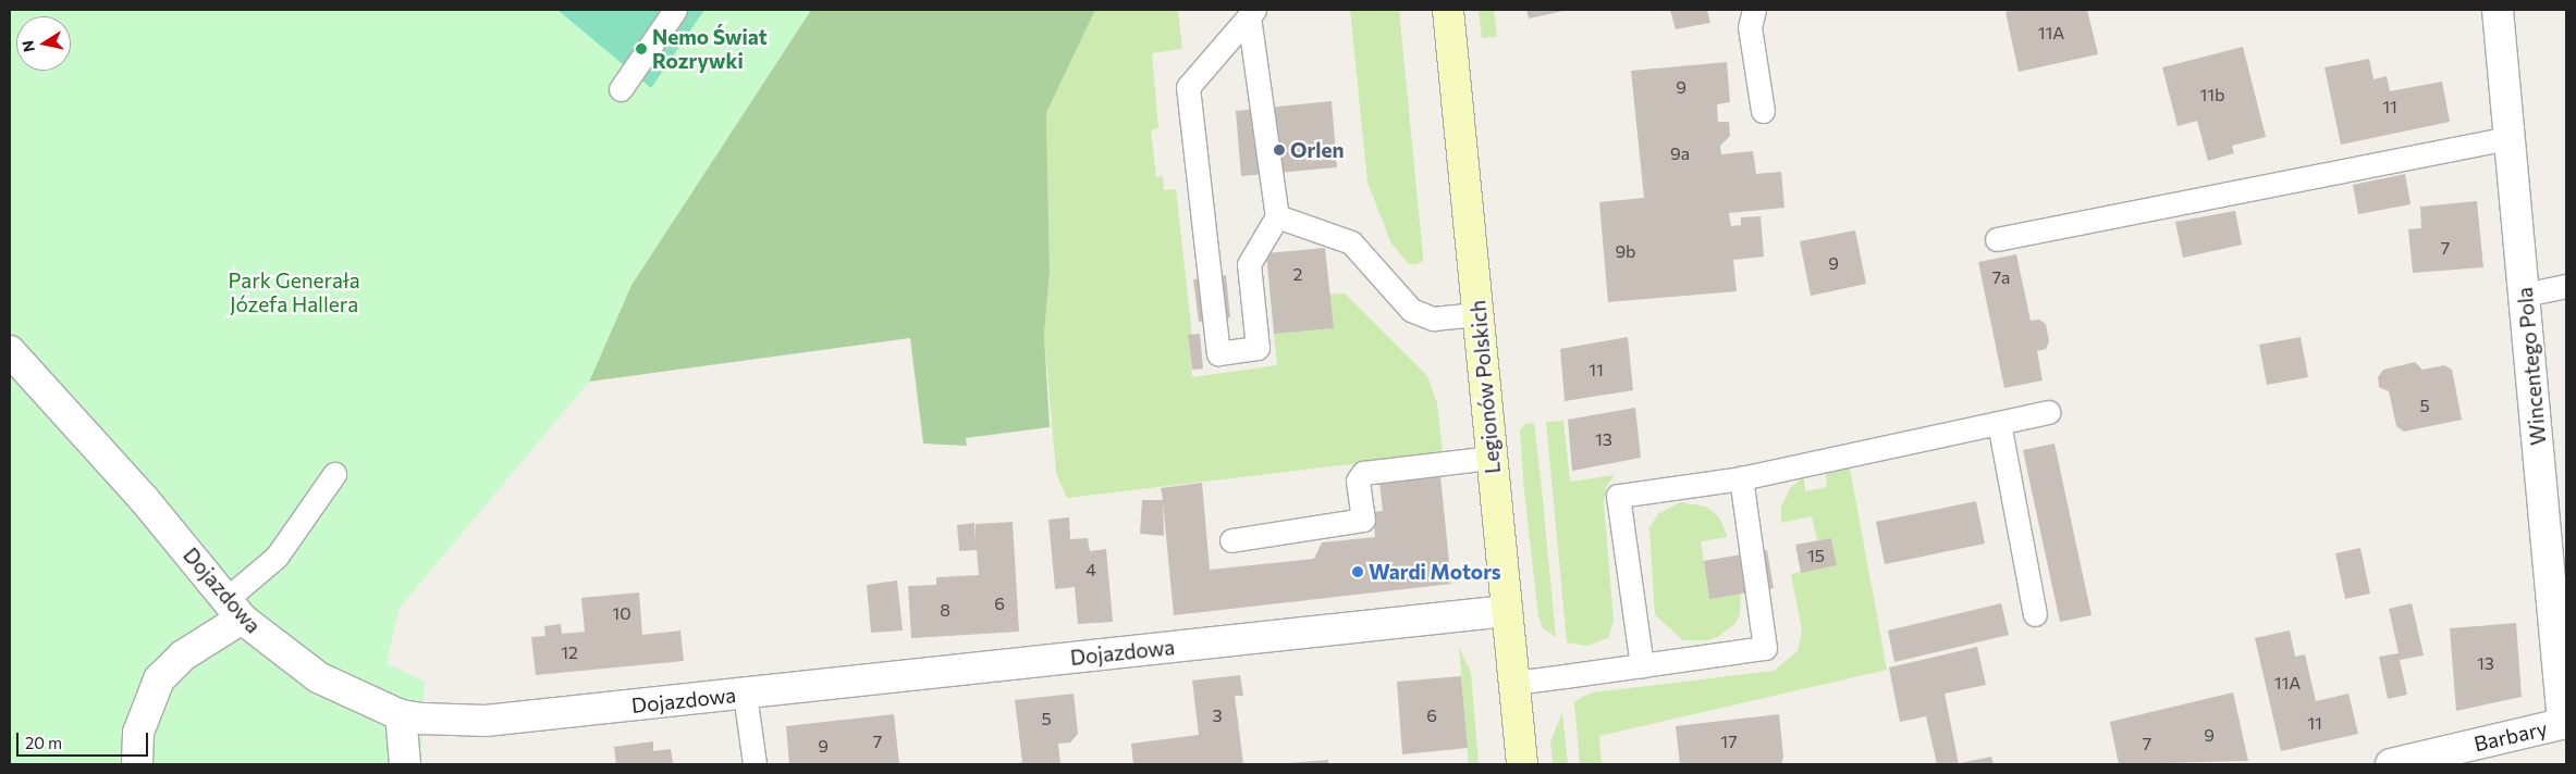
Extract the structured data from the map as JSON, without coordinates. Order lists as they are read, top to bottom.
{
  "streets": {
    "street": [
      "Wincentego Pola",
      "Legionów Polskich",
      "Dojazdowa",
      "Barbary"
    ]
  },
  "crossings": [
    ["Wincentego Pola", "Barbary"],
    ["Legionów Polskich", "Dojazdowa"]
  ],
  "parks": ["Park Generała Józefa Hallera"],
  "places": ["Nemo Świat Rozrywki", "Orlen", "Wardi Motors"],
  "house_numbers": [
    "11A",
    "9",
    "11b",
    "11",
    "9a",
    "7",
    "9b",
    "9",
    "2",
    "7a",
    "11",
    "5",
    "13",
    "15",
    "4",
    "6",
    "8",
    "10",
    "12",
    "13",
    "11A",
    "3",
    "6",
    "5",
    "11",
    "9",
    "7",
    "17",
    "7",
    "9"
  ],
  "scale_bar": "20 m",
  "north": "left"
}
